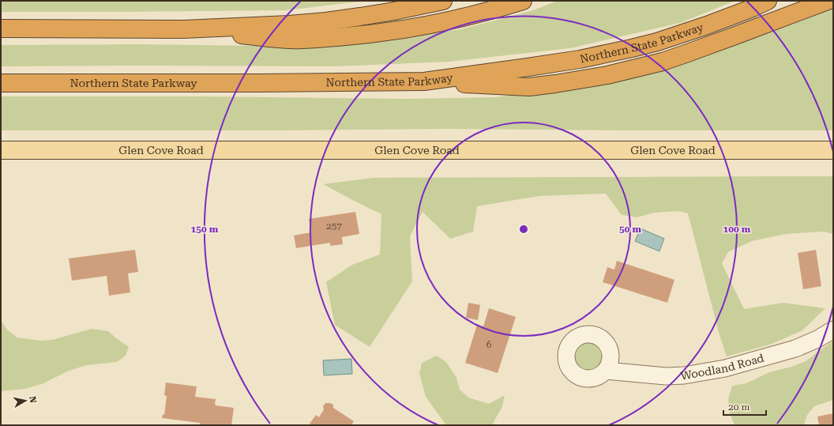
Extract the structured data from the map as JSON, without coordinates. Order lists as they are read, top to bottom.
{
  "streets": {
    "highway": ["Northern State Parkway"],
    "main road": ["Glen Cove Road"],
    "street": ["Woodland Road"]
  },
  "house_numbers": ["257", "6"],
  "scale_bar": "20 m",
  "north": "right",
  "rings": ["50 m", "100 m", "150 m"]
}
